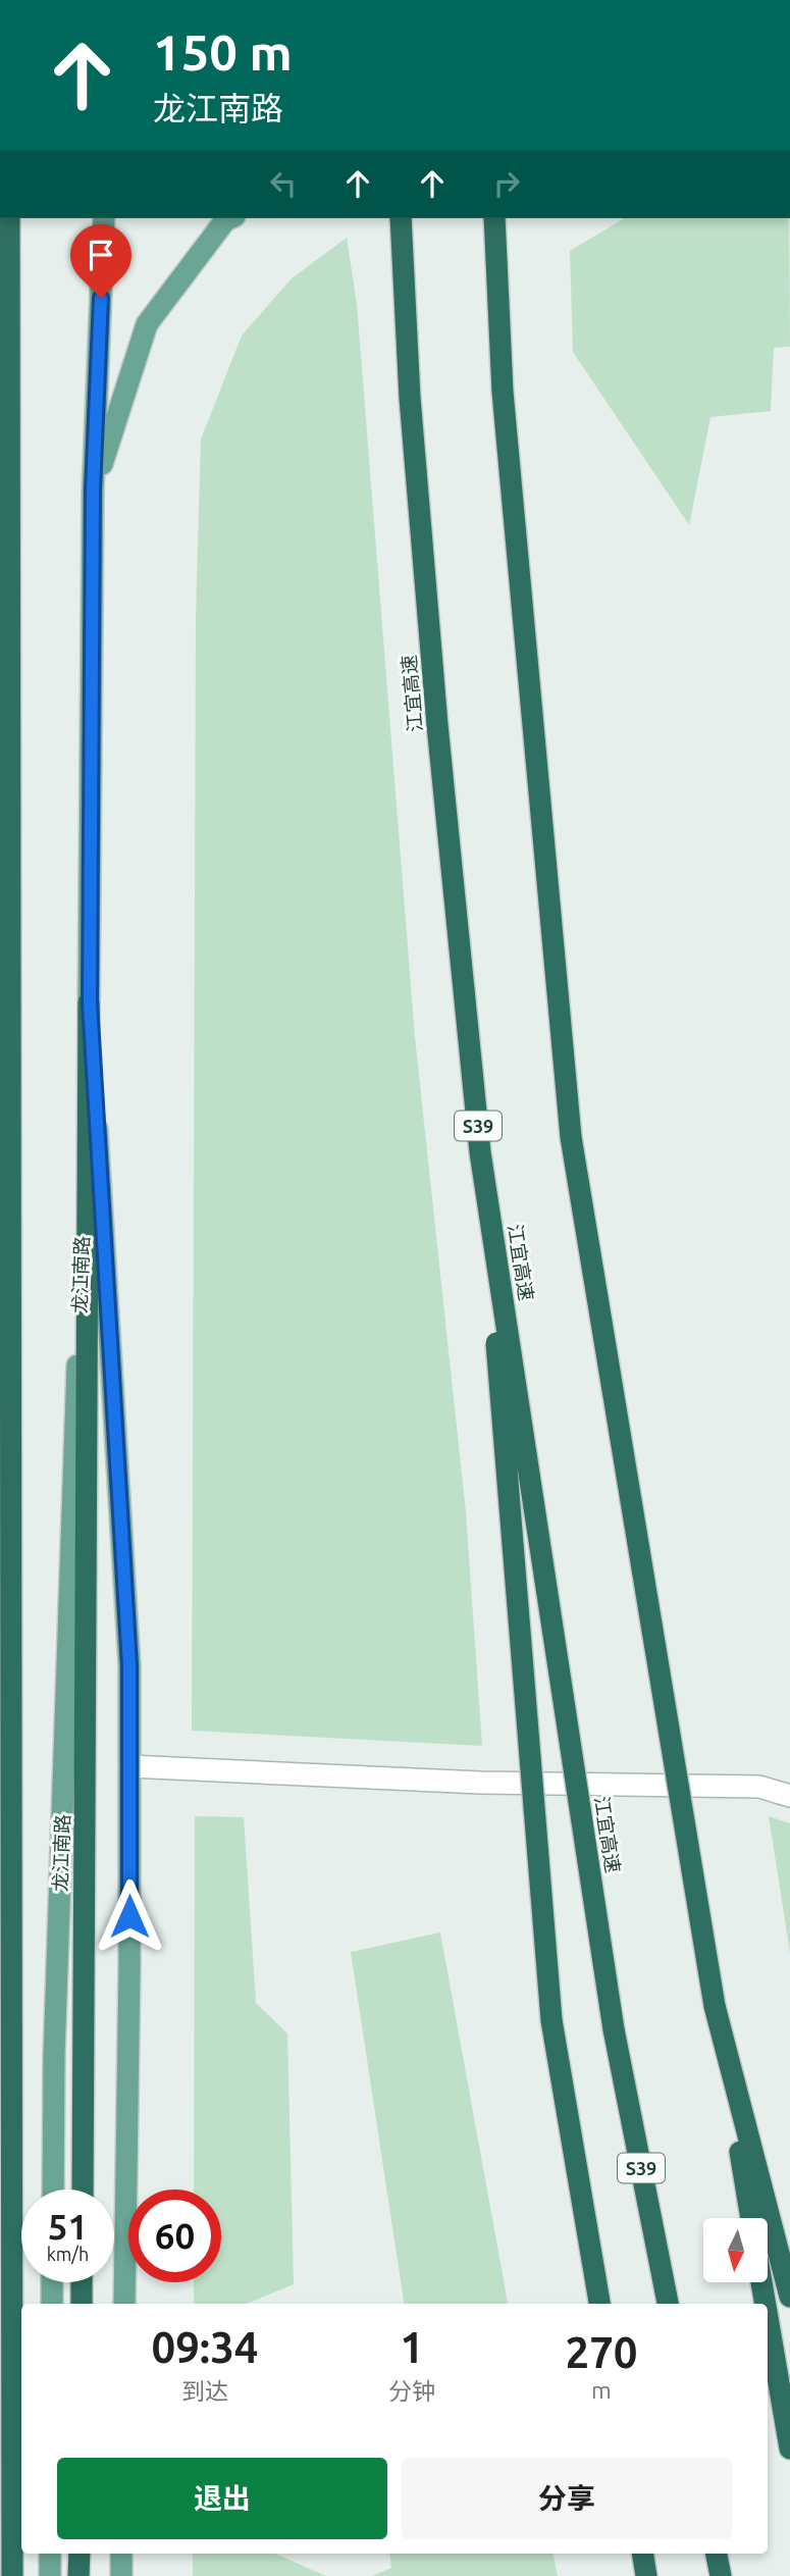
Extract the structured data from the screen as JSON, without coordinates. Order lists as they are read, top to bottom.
{
  "streets": {
    "highway": ["江宜高速", "S39"],
    "main road": ["龙江南路"]
  },
  "north": "bottom",
  "page": {
    "turn": ["150 m", "龙江南路"],
    "speed": "51 km/h",
    "limit": "60",
    "eta": [
      "09:34",
      "到达",
      "1",
      "分钟",
      "270",
      "m"
    ],
    "buttons": ["退出", "分享"]
  }
}
